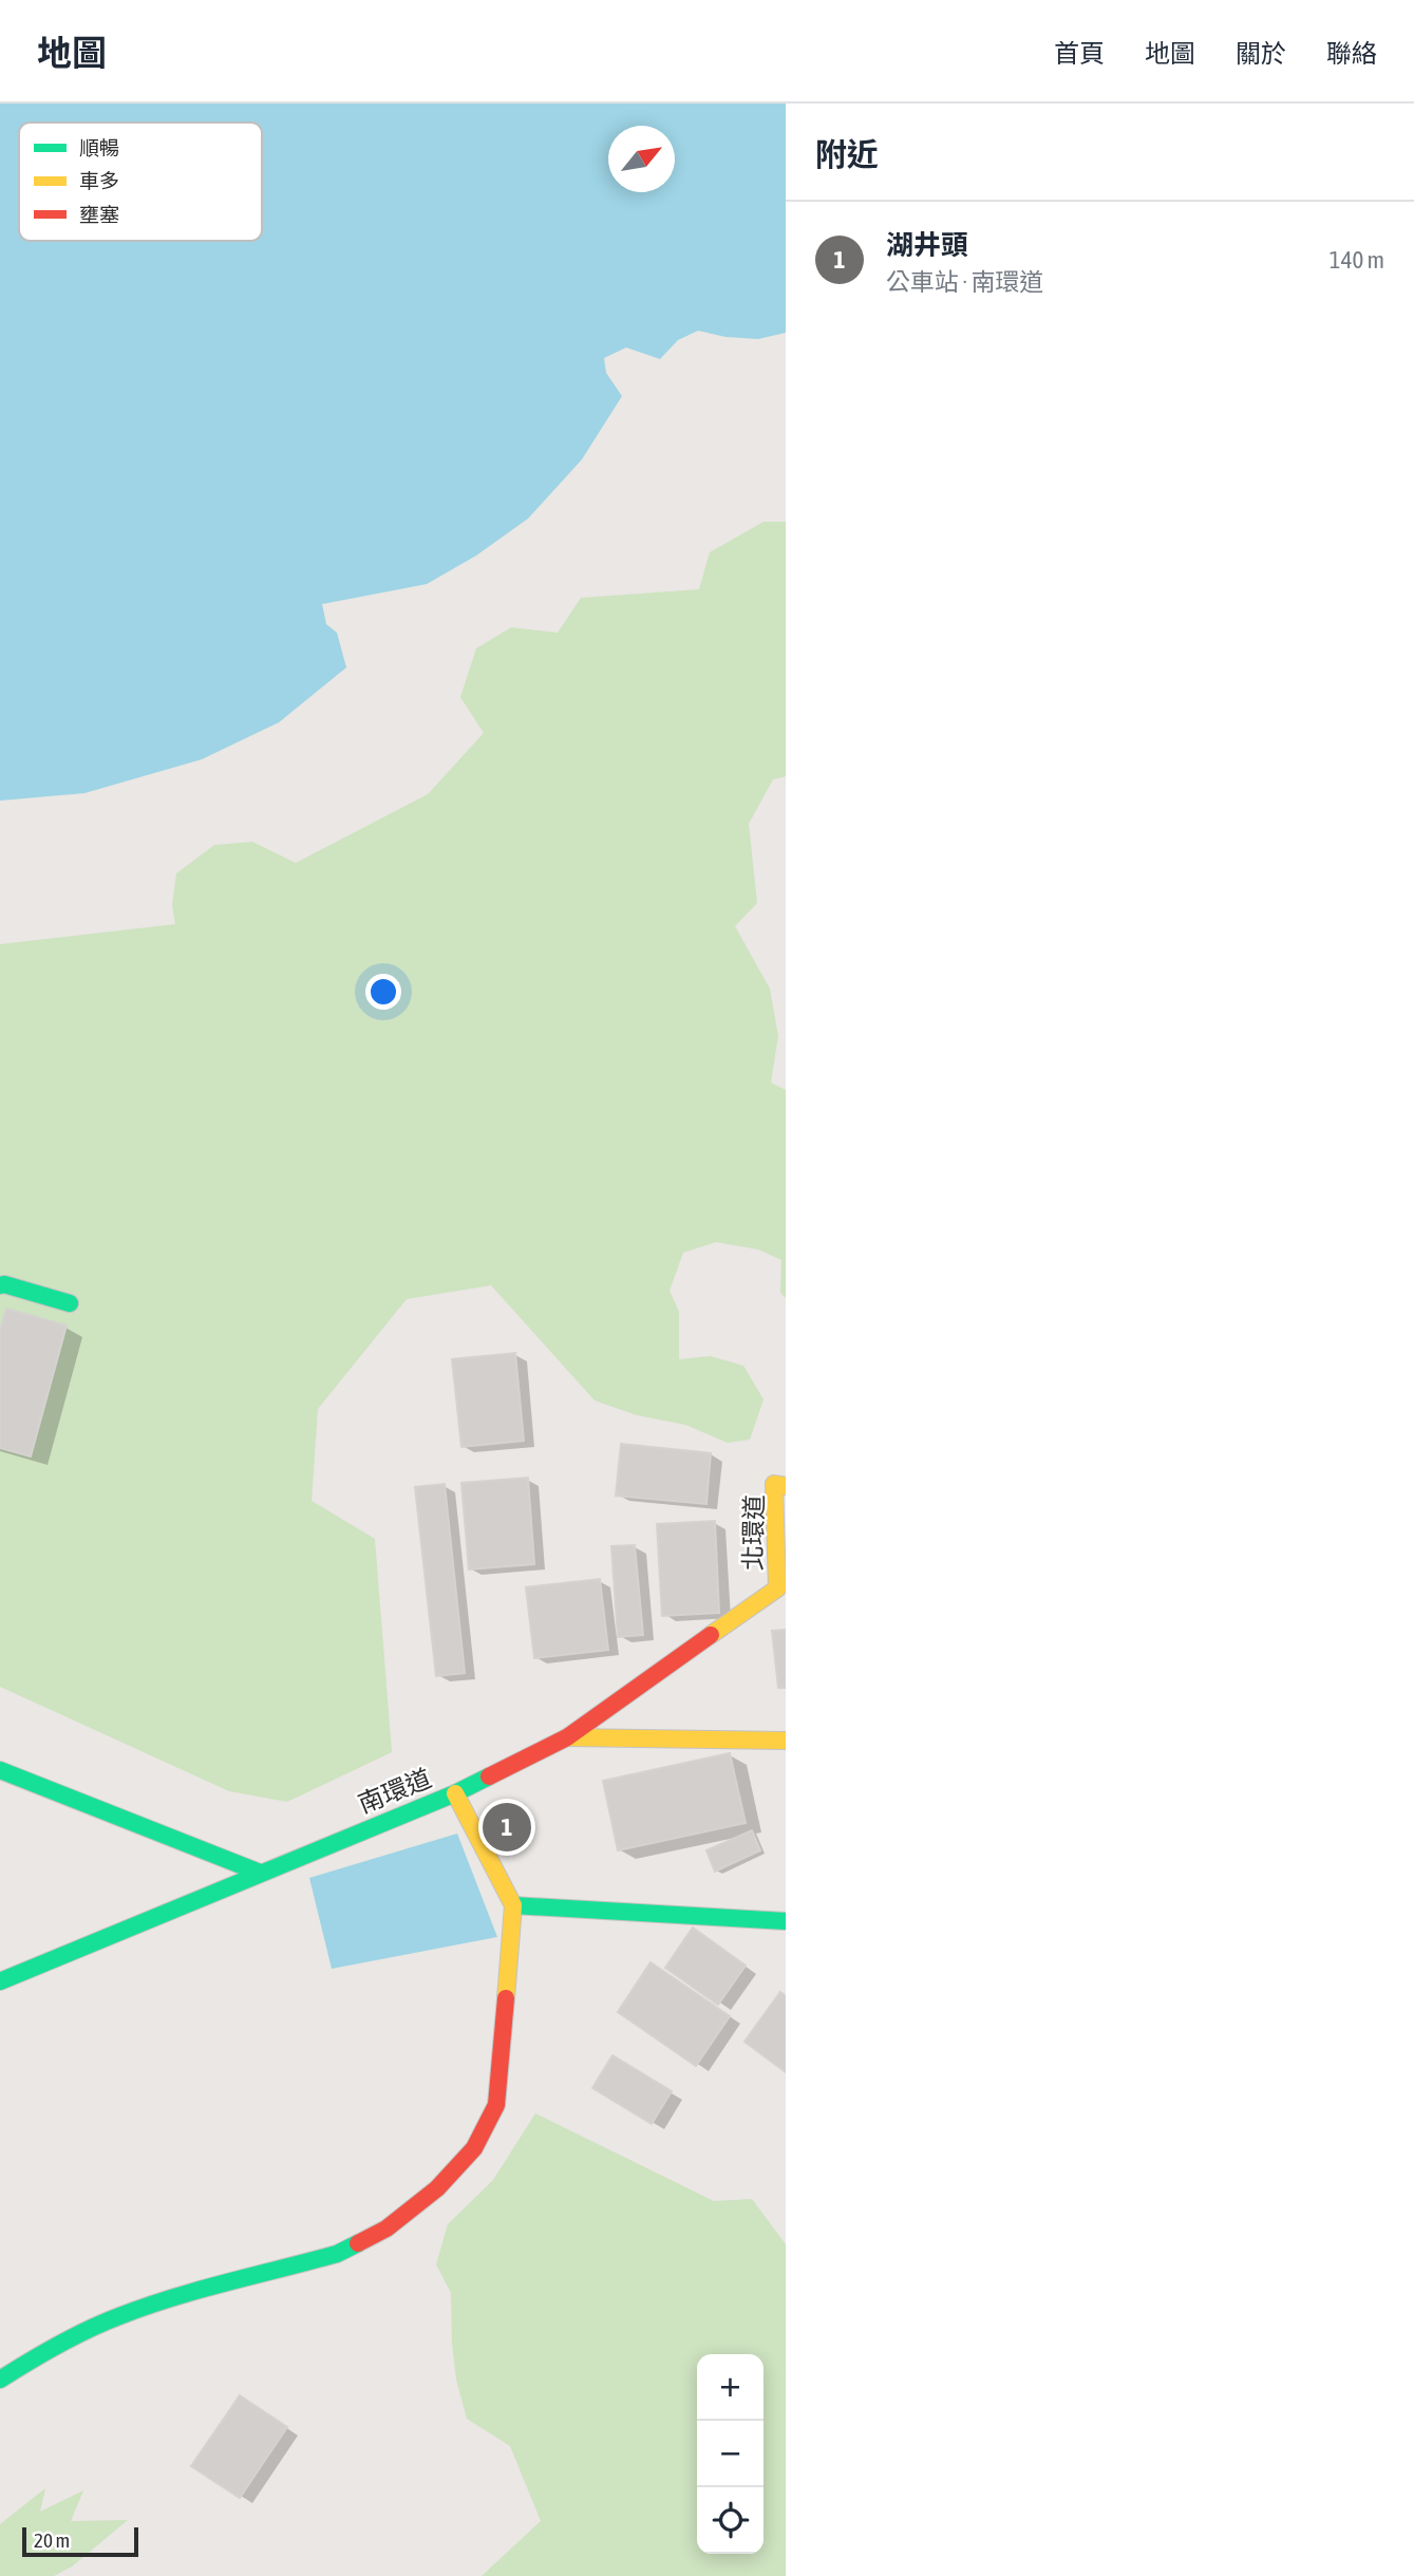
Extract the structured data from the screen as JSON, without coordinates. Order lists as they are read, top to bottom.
{
  "streets": {
    "street": ["北環道", "南環道"]
  },
  "crossings": [
    ["北環道", "南環道"]
  ],
  "legend": ["順暢", "車多", "壅塞"],
  "scale_bar": "20 m",
  "north": "top right",
  "page": {
    "header": "地圖",
    "nav": [
      "首頁",
      "地圖",
      "關於",
      "聯絡"
    ],
    "heading": "附近",
    "list": [
      {
        "mark": "1",
        "name": "湖井頭",
        "note": "公車站 · 南環道",
        "value": "140 m"
      }
    ],
    "pins": "1",
    "map_buttons": ["+", "−"],
    "scale": "20 m"
  }
}
